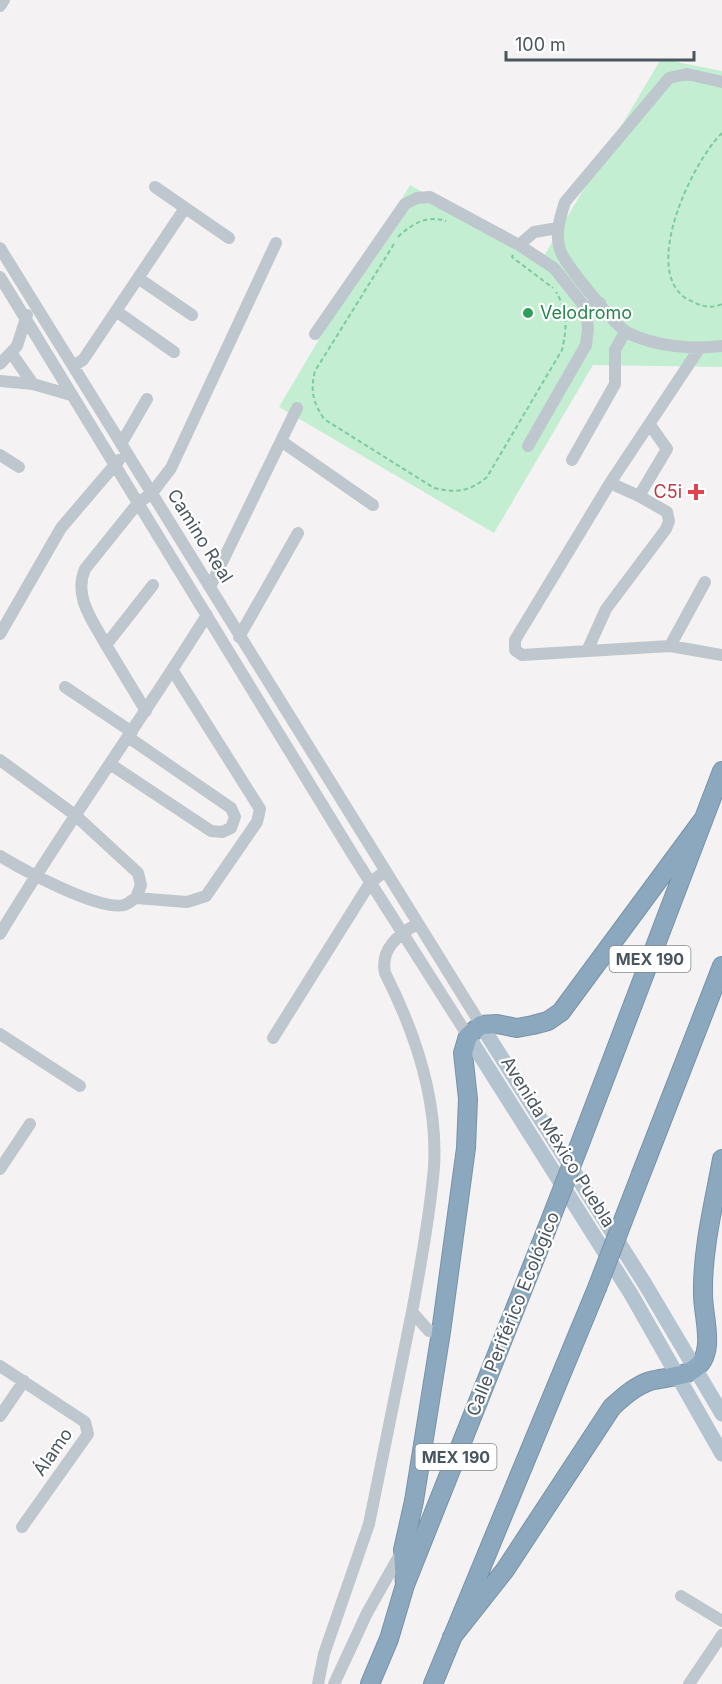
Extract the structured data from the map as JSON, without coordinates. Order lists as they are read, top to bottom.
{
  "streets": {
    "highway": ["MEX 190", "Calle Periférico Ecológico"],
    "main road": ["Avenida México Puebla"],
    "street": ["Camino Real", "Álamo"]
  },
  "crossings": [
    ["Camino Real", "Avenida México Puebla"],
    ["MEX 190", "Calle Periférico Ecológico"]
  ],
  "places": {
    "other": ["Velodromo"],
    "health": ["C5i"]
  },
  "scale_bar": "100 m"
}
